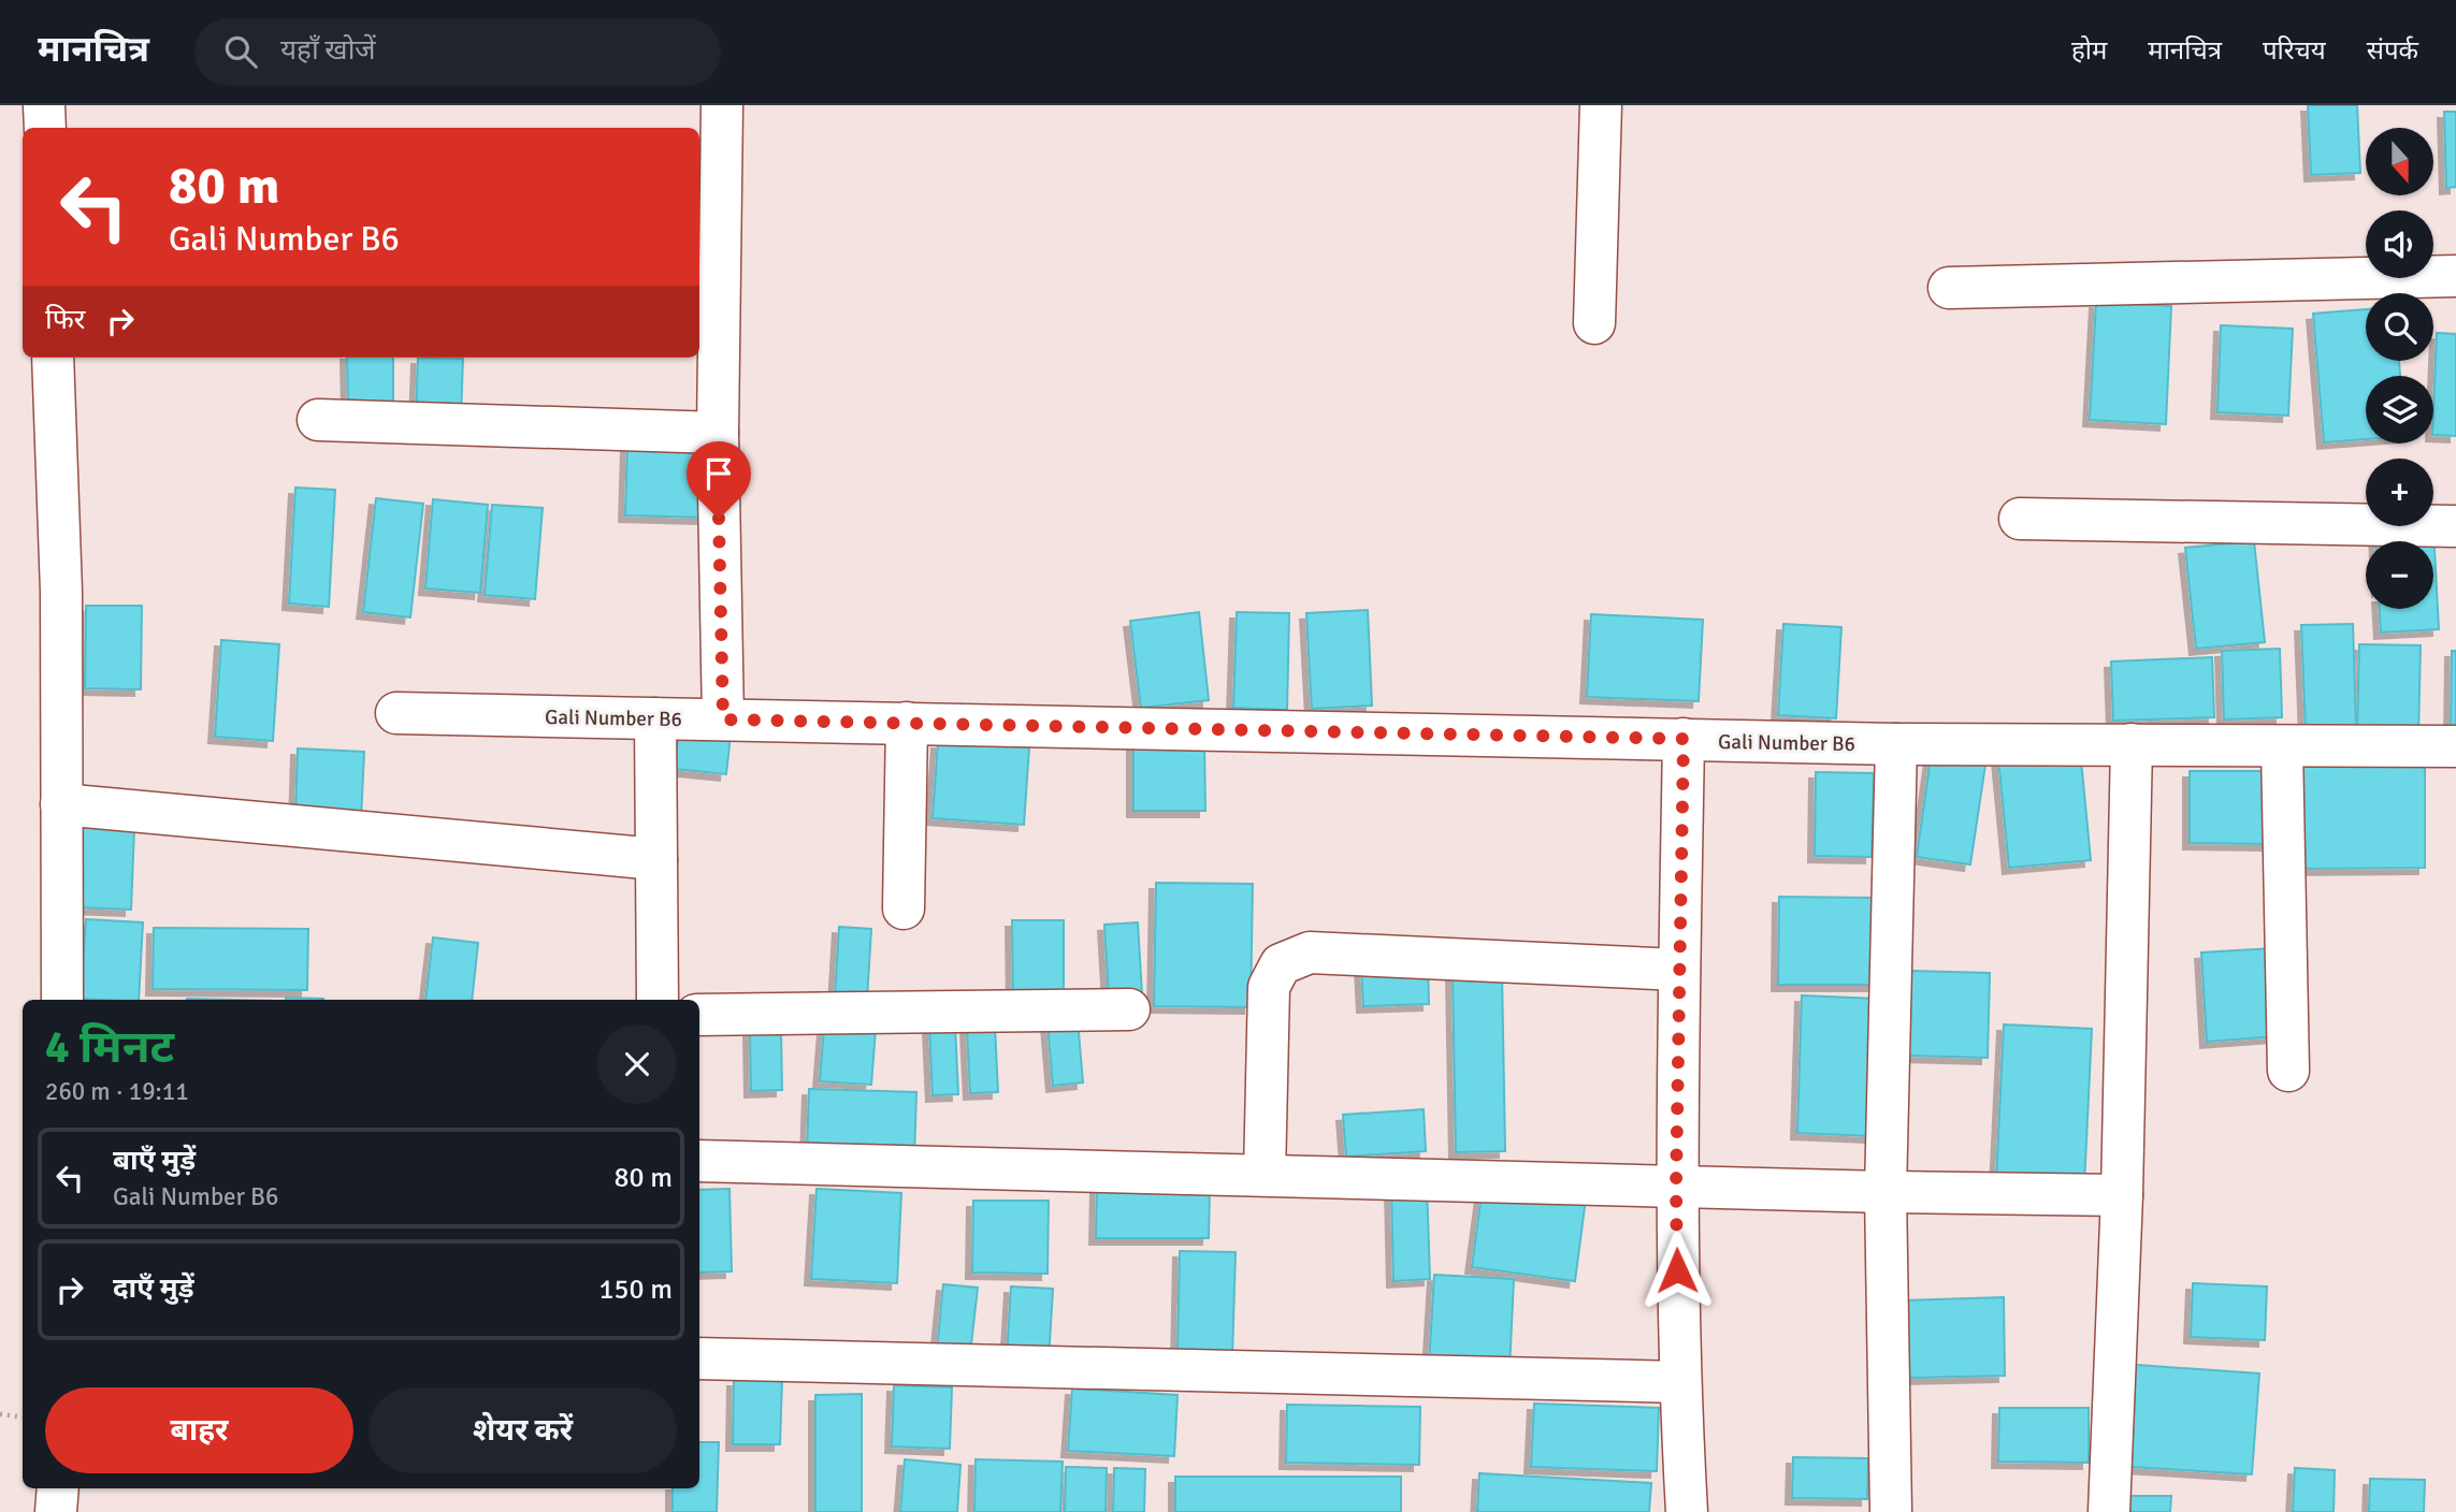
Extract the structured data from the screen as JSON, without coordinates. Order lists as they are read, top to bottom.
{
  "streets": {
    "street": ["Gali Number B6"]
  },
  "north": "bottom",
  "page": {
    "header": "मानचित्र",
    "search": "यहाँ खोजें",
    "nav": [
      "होम",
      "मानचित्र",
      "परिचय",
      "संपर्क"
    ],
    "map_buttons": ["+", "−"],
    "turn": ["80 m", "Gali Number B6"],
    "then": "फिर",
    "heading": ["4 मिनट", "260 m · 19:11"],
    "list": [
      {
        "name": "बाएँ मुड़ें",
        "note": "Gali Number B6",
        "value": "80 m"
      },
      {
        "name": "दाएँ मुड़ें",
        "value": "150 m"
      }
    ],
    "buttons": ["बाहर", "शेयर करें"]
  }
}
